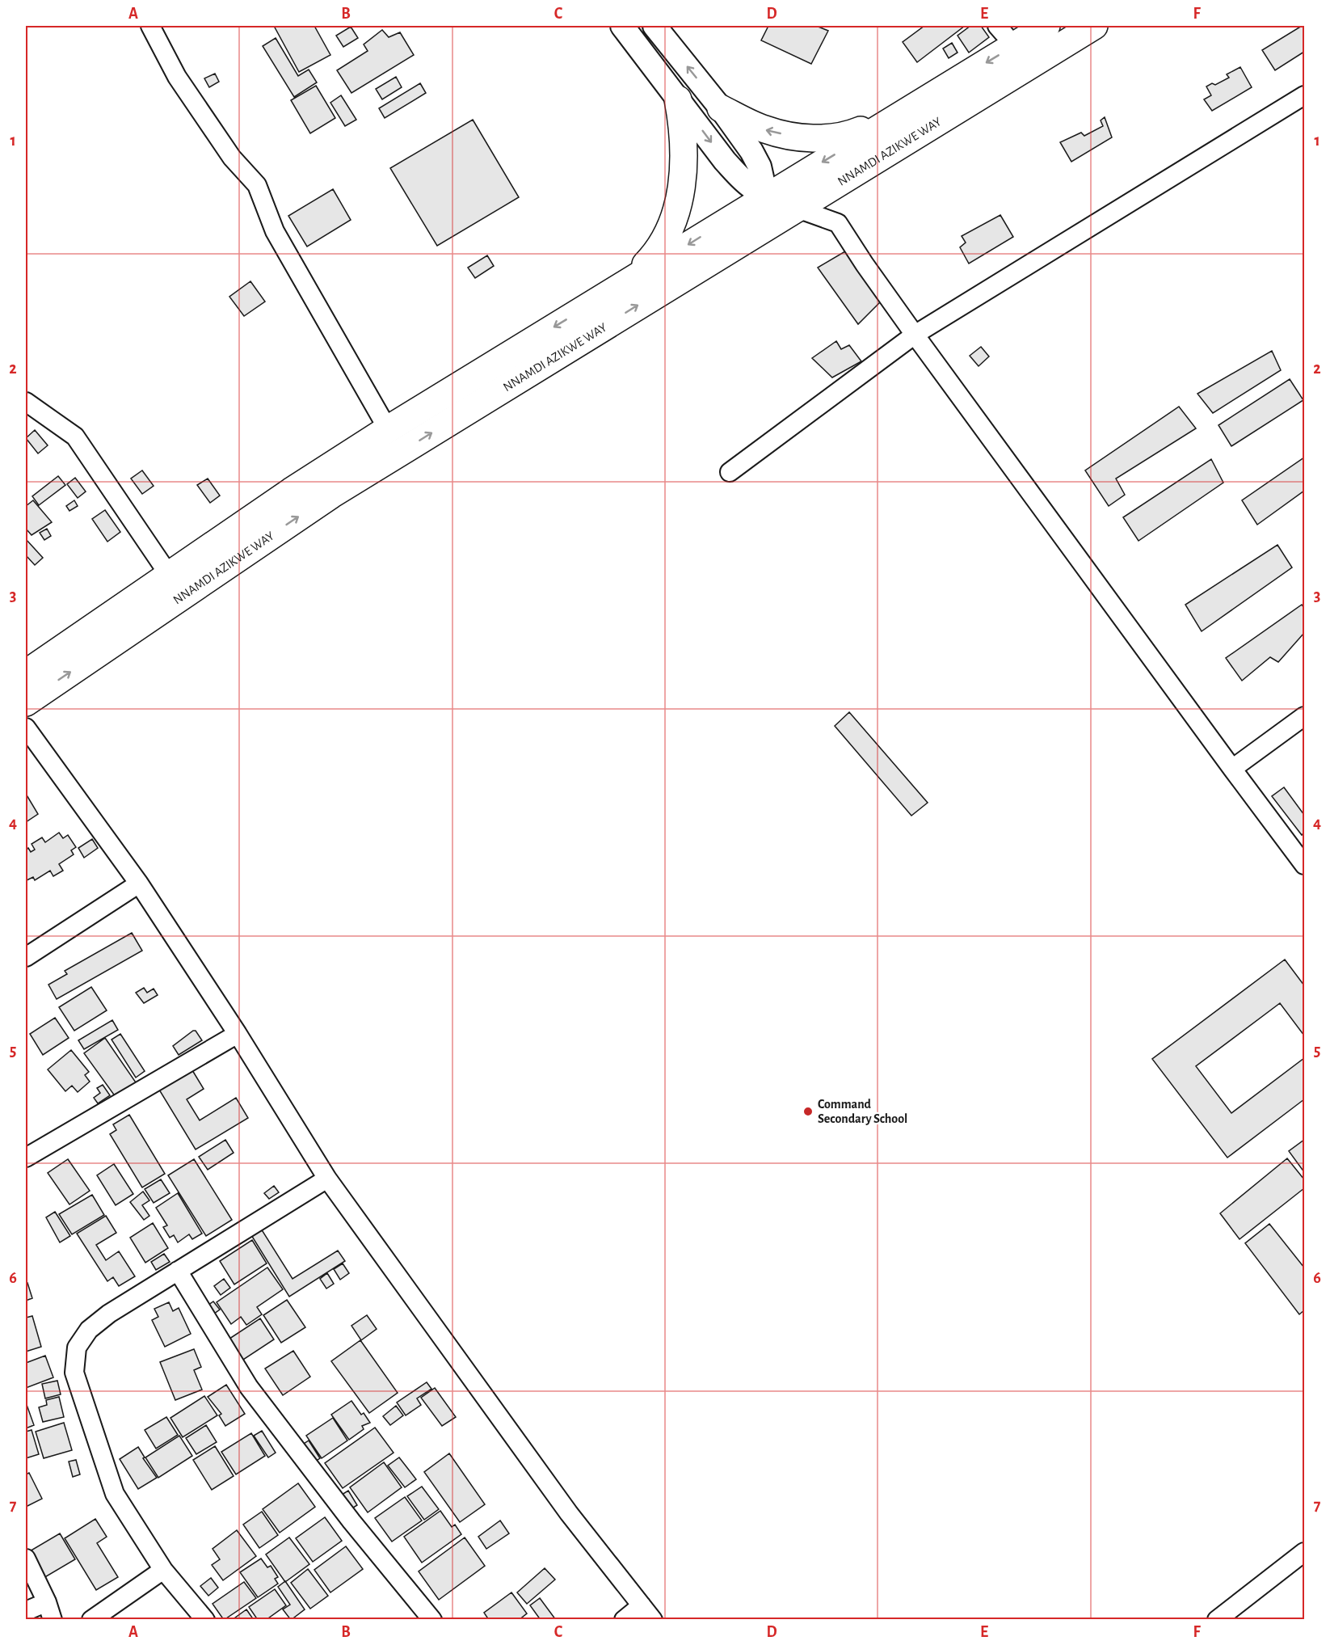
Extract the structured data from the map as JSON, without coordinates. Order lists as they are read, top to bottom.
{
  "streets": {
    "highway": ["NNAMDI AZIKWE WAY"]
  },
  "places": ["Command Secondary School"],
  "grid": {
    "columns": [
      "A",
      "B",
      "C",
      "D",
      "E",
      "F"
    ],
    "rows": [
      "1",
      "2",
      "3",
      "4",
      "5",
      "6",
      "7"
    ]
  }
}
